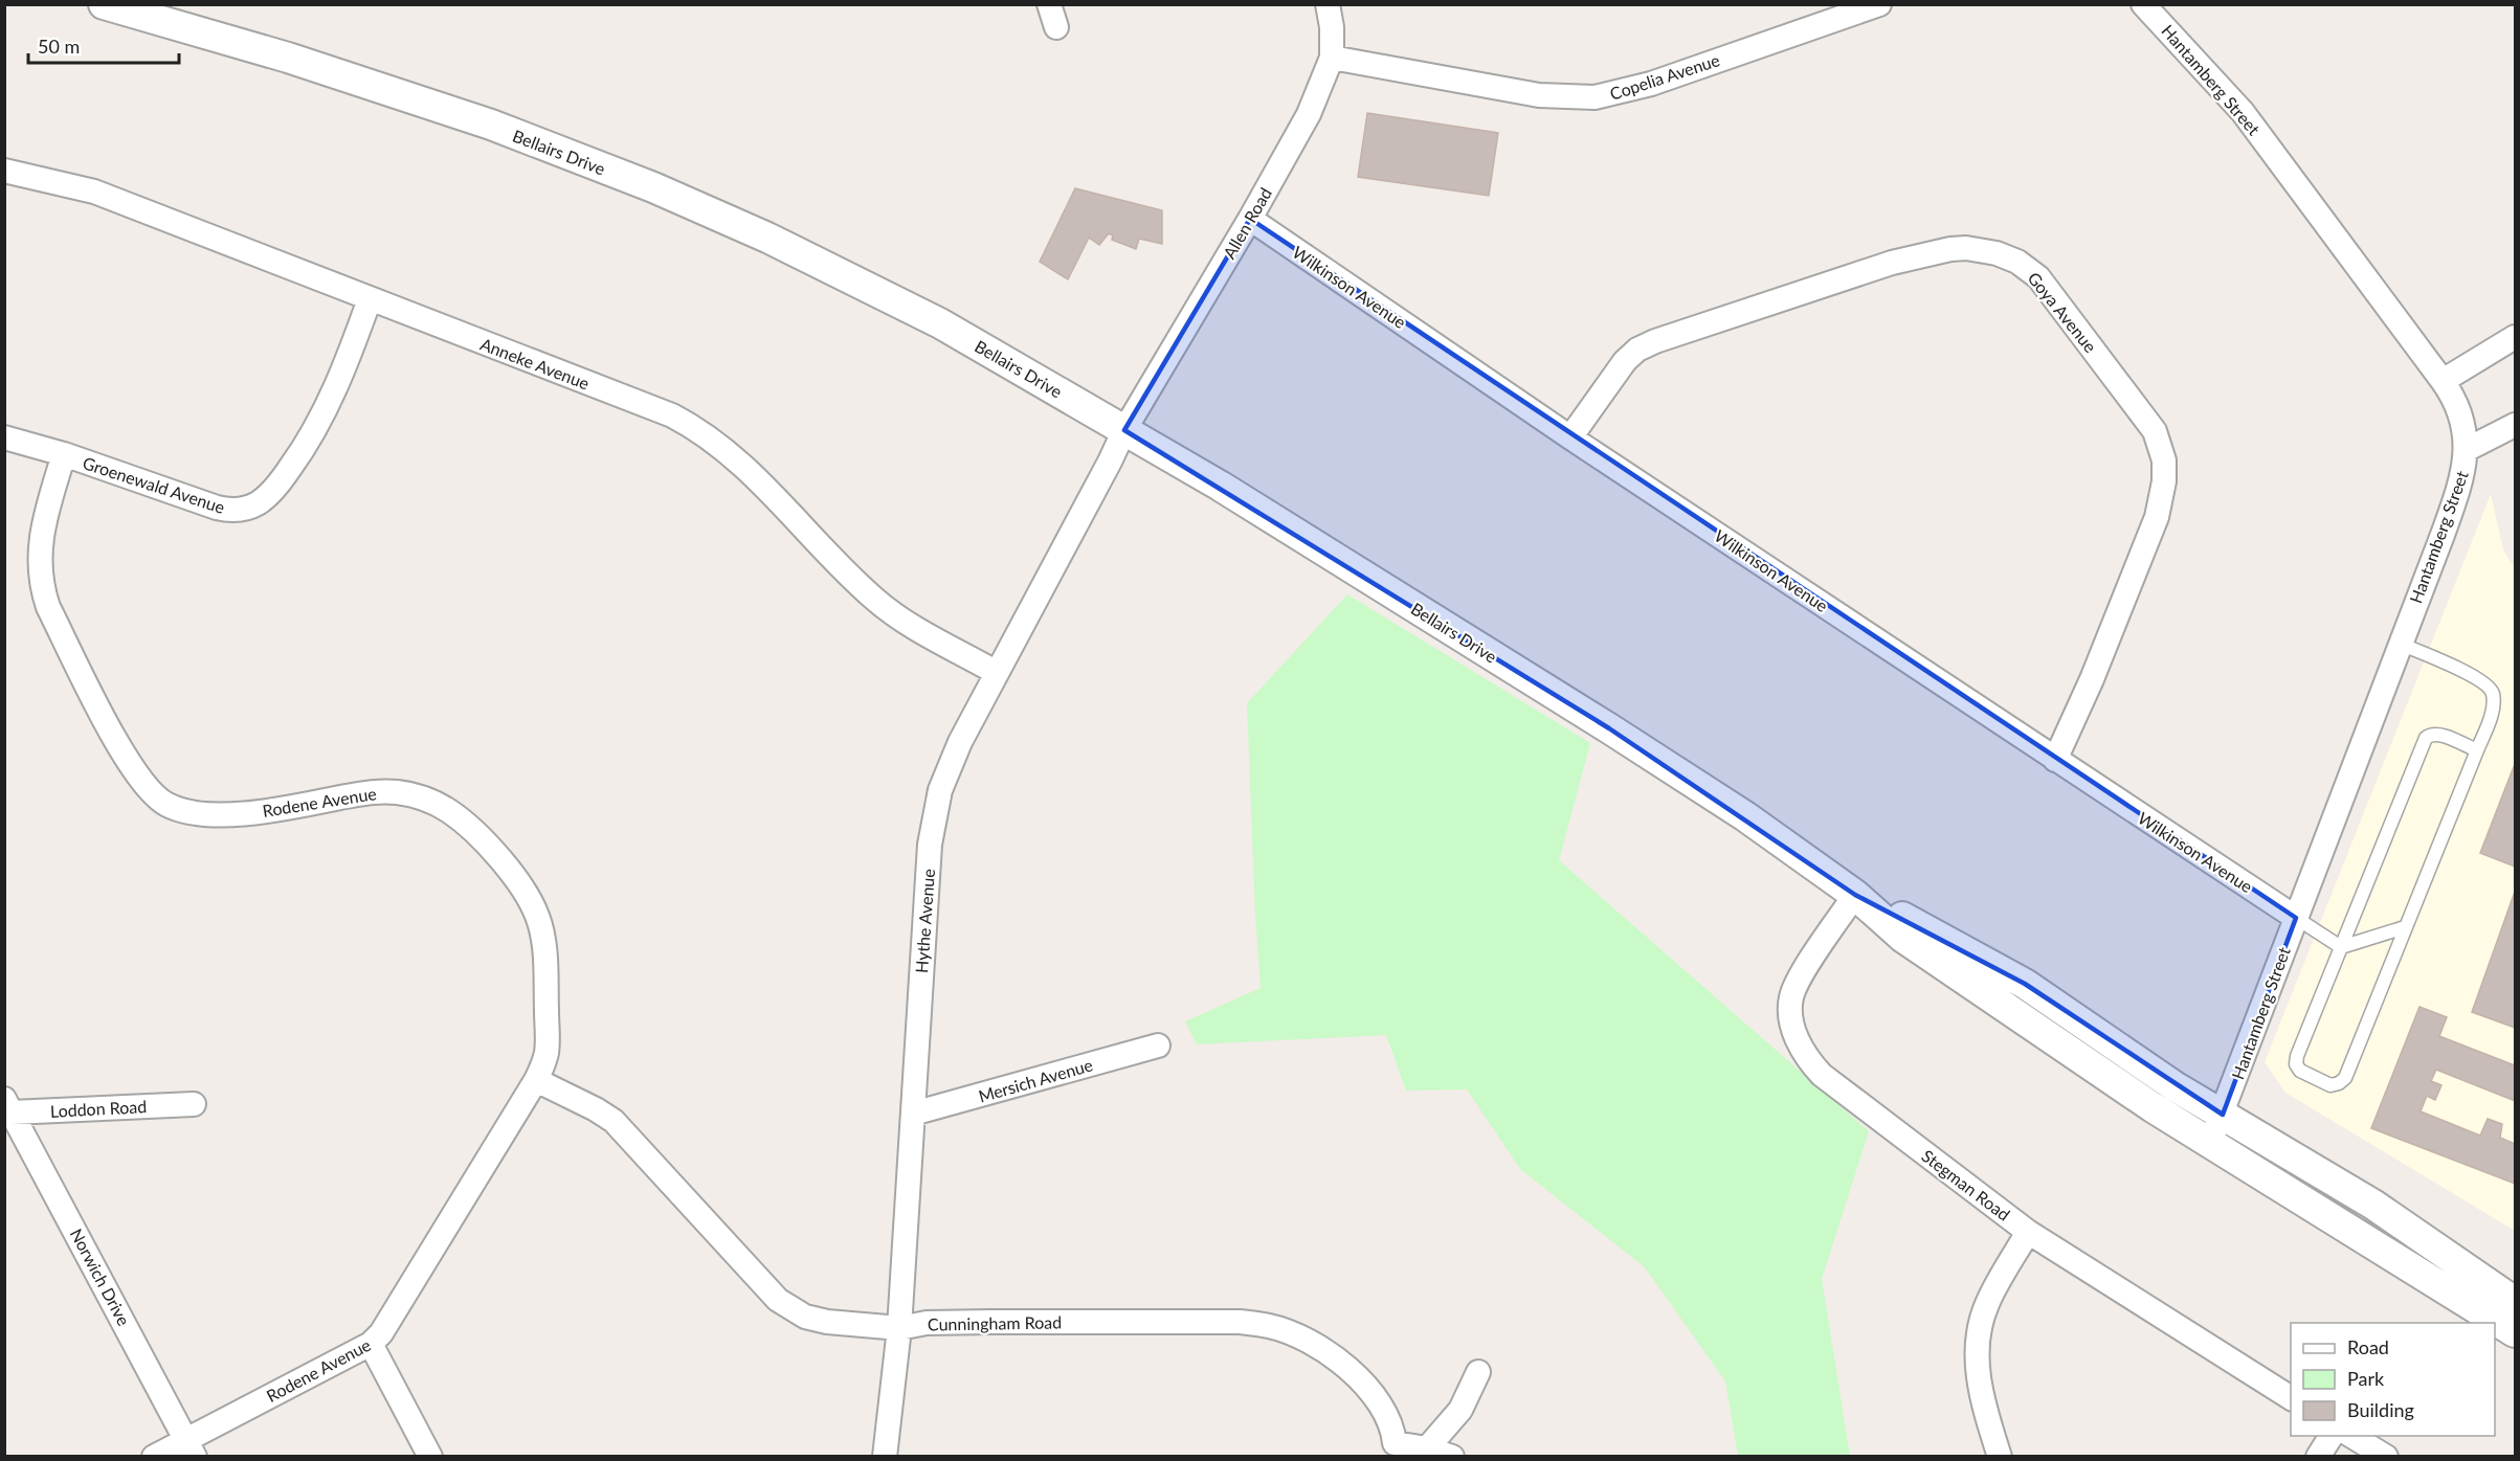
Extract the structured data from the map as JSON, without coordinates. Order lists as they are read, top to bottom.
{
  "streets": {
    "street": [
      "Copelia Avenue",
      "Hantamberg Street",
      "Bellairs Drive",
      "Allen Road",
      "Wilkinson Avenue",
      "Goya Avenue",
      "Anneke Avenue",
      "Groenewald Avenue",
      "Rodene Avenue",
      "Hythe Avenue",
      "Mersich Avenue",
      "Loddon Road",
      "Stegman Road",
      "Norwich Drive",
      "Cunningham Road"
    ]
  },
  "crossings": [
    ["Copelia Avenue", "Allen Road"],
    ["Hantamberg Street", "Wilkinson Avenue"],
    ["Bellairs Drive", "Allen Road"],
    ["Bellairs Drive", "Hythe Avenue"],
    ["Bellairs Drive", "Stegman Road"],
    ["Allen Road", "Wilkinson Avenue"],
    ["Allen Road", "Hythe Avenue"],
    ["Wilkinson Avenue", "Goya Avenue"],
    ["Anneke Avenue", "Groenewald Avenue"],
    ["Anneke Avenue", "Hythe Avenue"],
    ["Groenewald Avenue", "Rodene Avenue"],
    ["Rodene Avenue", "Norwich Drive"],
    ["Rodene Avenue", "Cunningham Road"],
    ["Hythe Avenue", "Mersich Avenue"],
    ["Hythe Avenue", "Cunningham Road"],
    ["Loddon Road", "Norwich Drive"]
  ],
  "legend": ["Road", "Park", "Building"],
  "scale_bar": "50 m"
}
